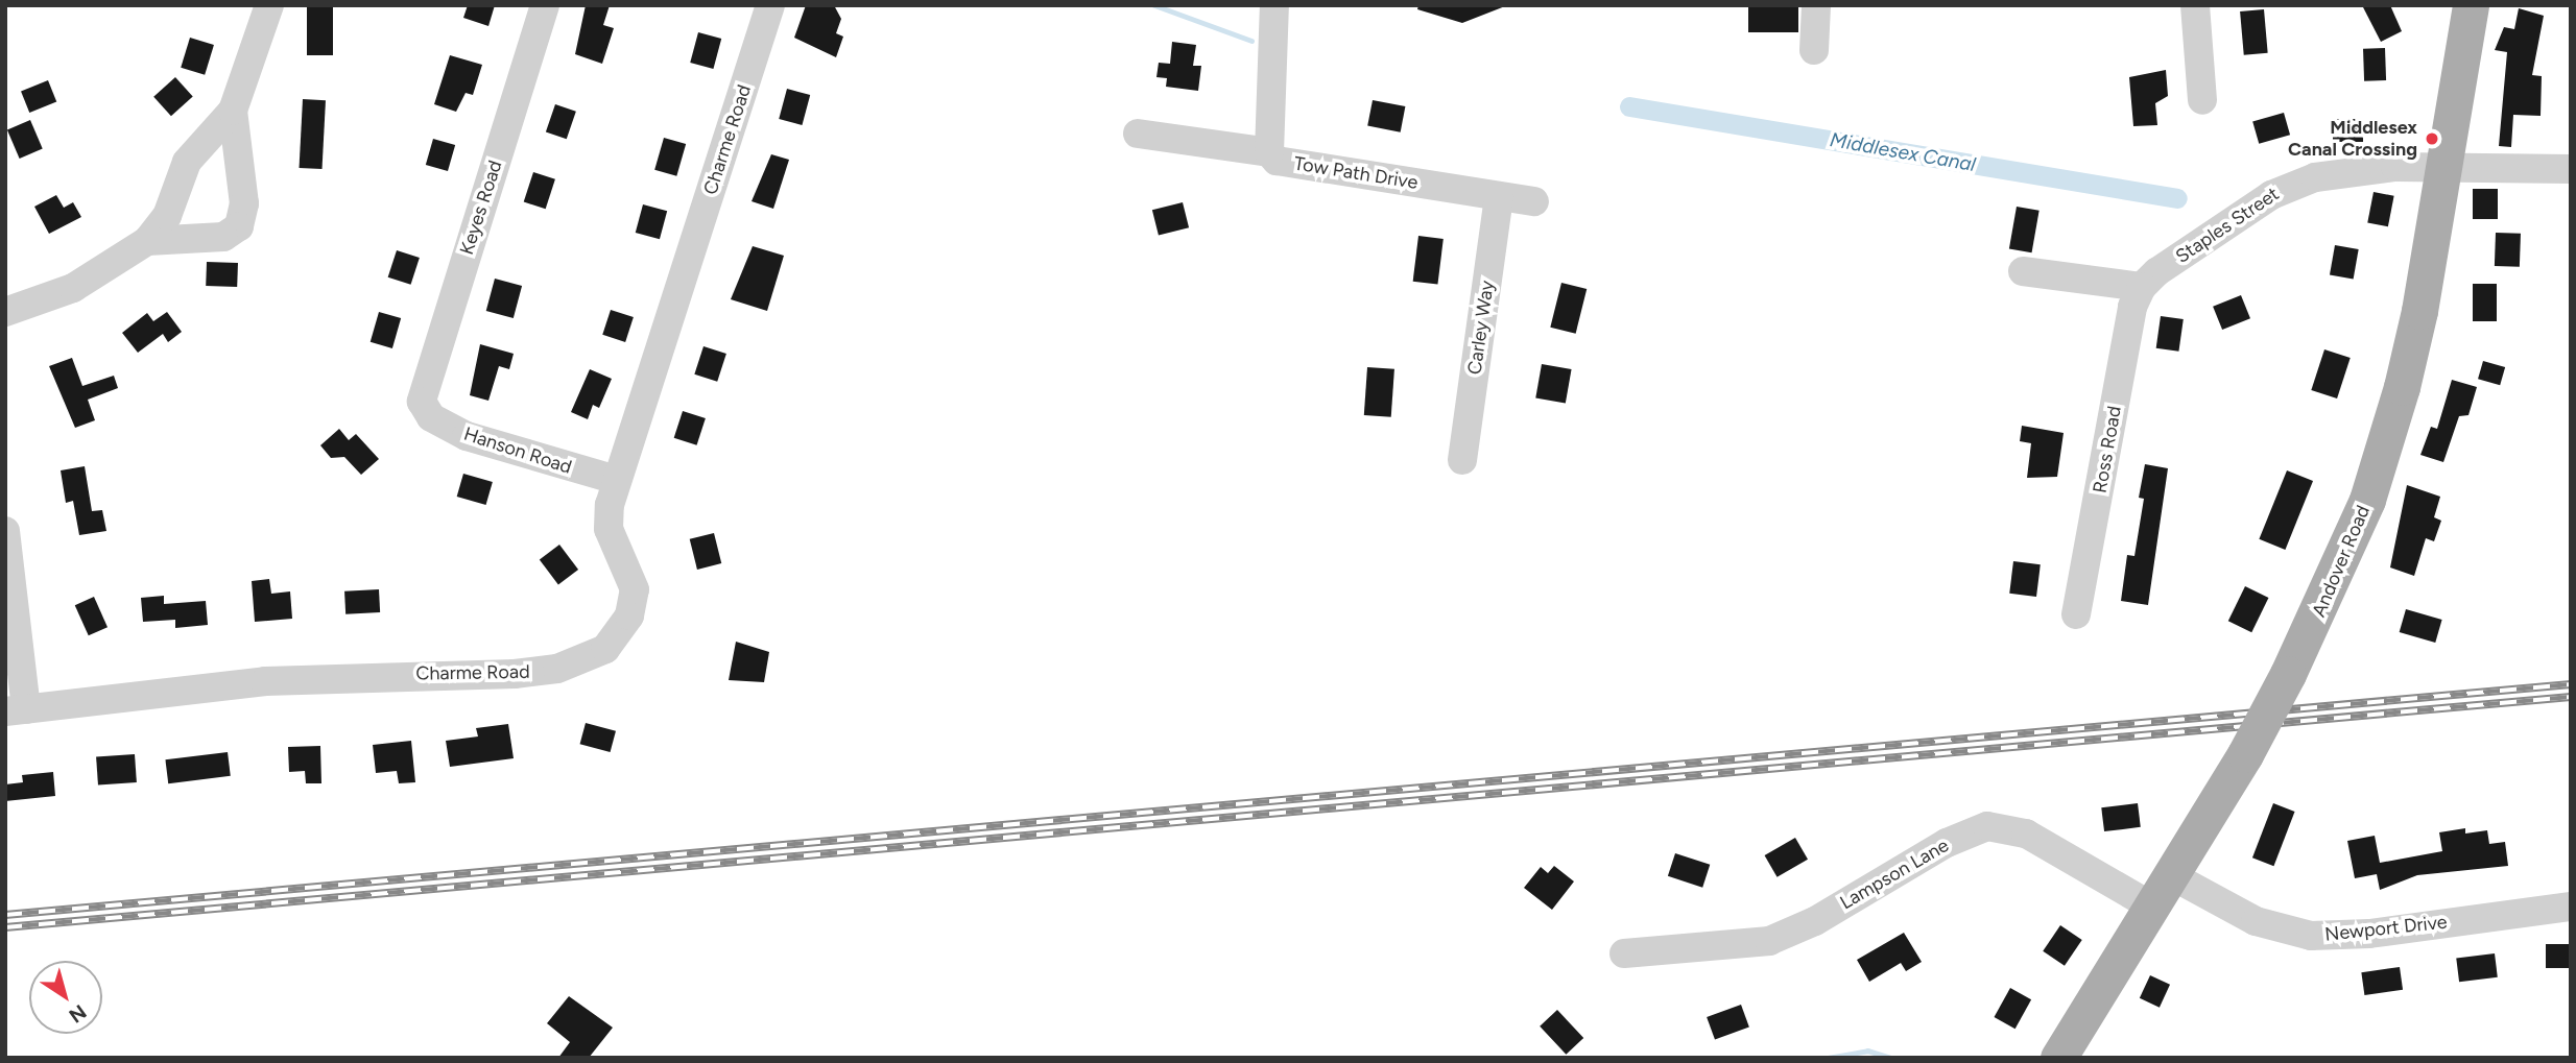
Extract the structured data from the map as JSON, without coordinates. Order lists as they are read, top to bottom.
{
  "streets": {
    "main road": ["Andover Road"],
    "street": [
      "Charme Road",
      "Tow Path Drive",
      "Keyes Road",
      "Staples Street",
      "Carley Way",
      "Ross Road",
      "Hanson Road",
      "Lampson Lane",
      "Newport Drive"
    ]
  },
  "crossings": [
    ["Charme Road", "Hanson Road"],
    ["Tow Path Drive", "Carley Way"],
    ["Keyes Road", "Hanson Road"],
    ["Staples Street", "Ross Road"],
    ["Staples Street", "Andover Road"],
    ["Andover Road", "Lampson Lane"],
    ["Andover Road", "Newport Drive"]
  ],
  "water": ["Middlesex Canal"],
  "places": ["Middlesex Canal Crossing"],
  "north": "bottom right"
}
